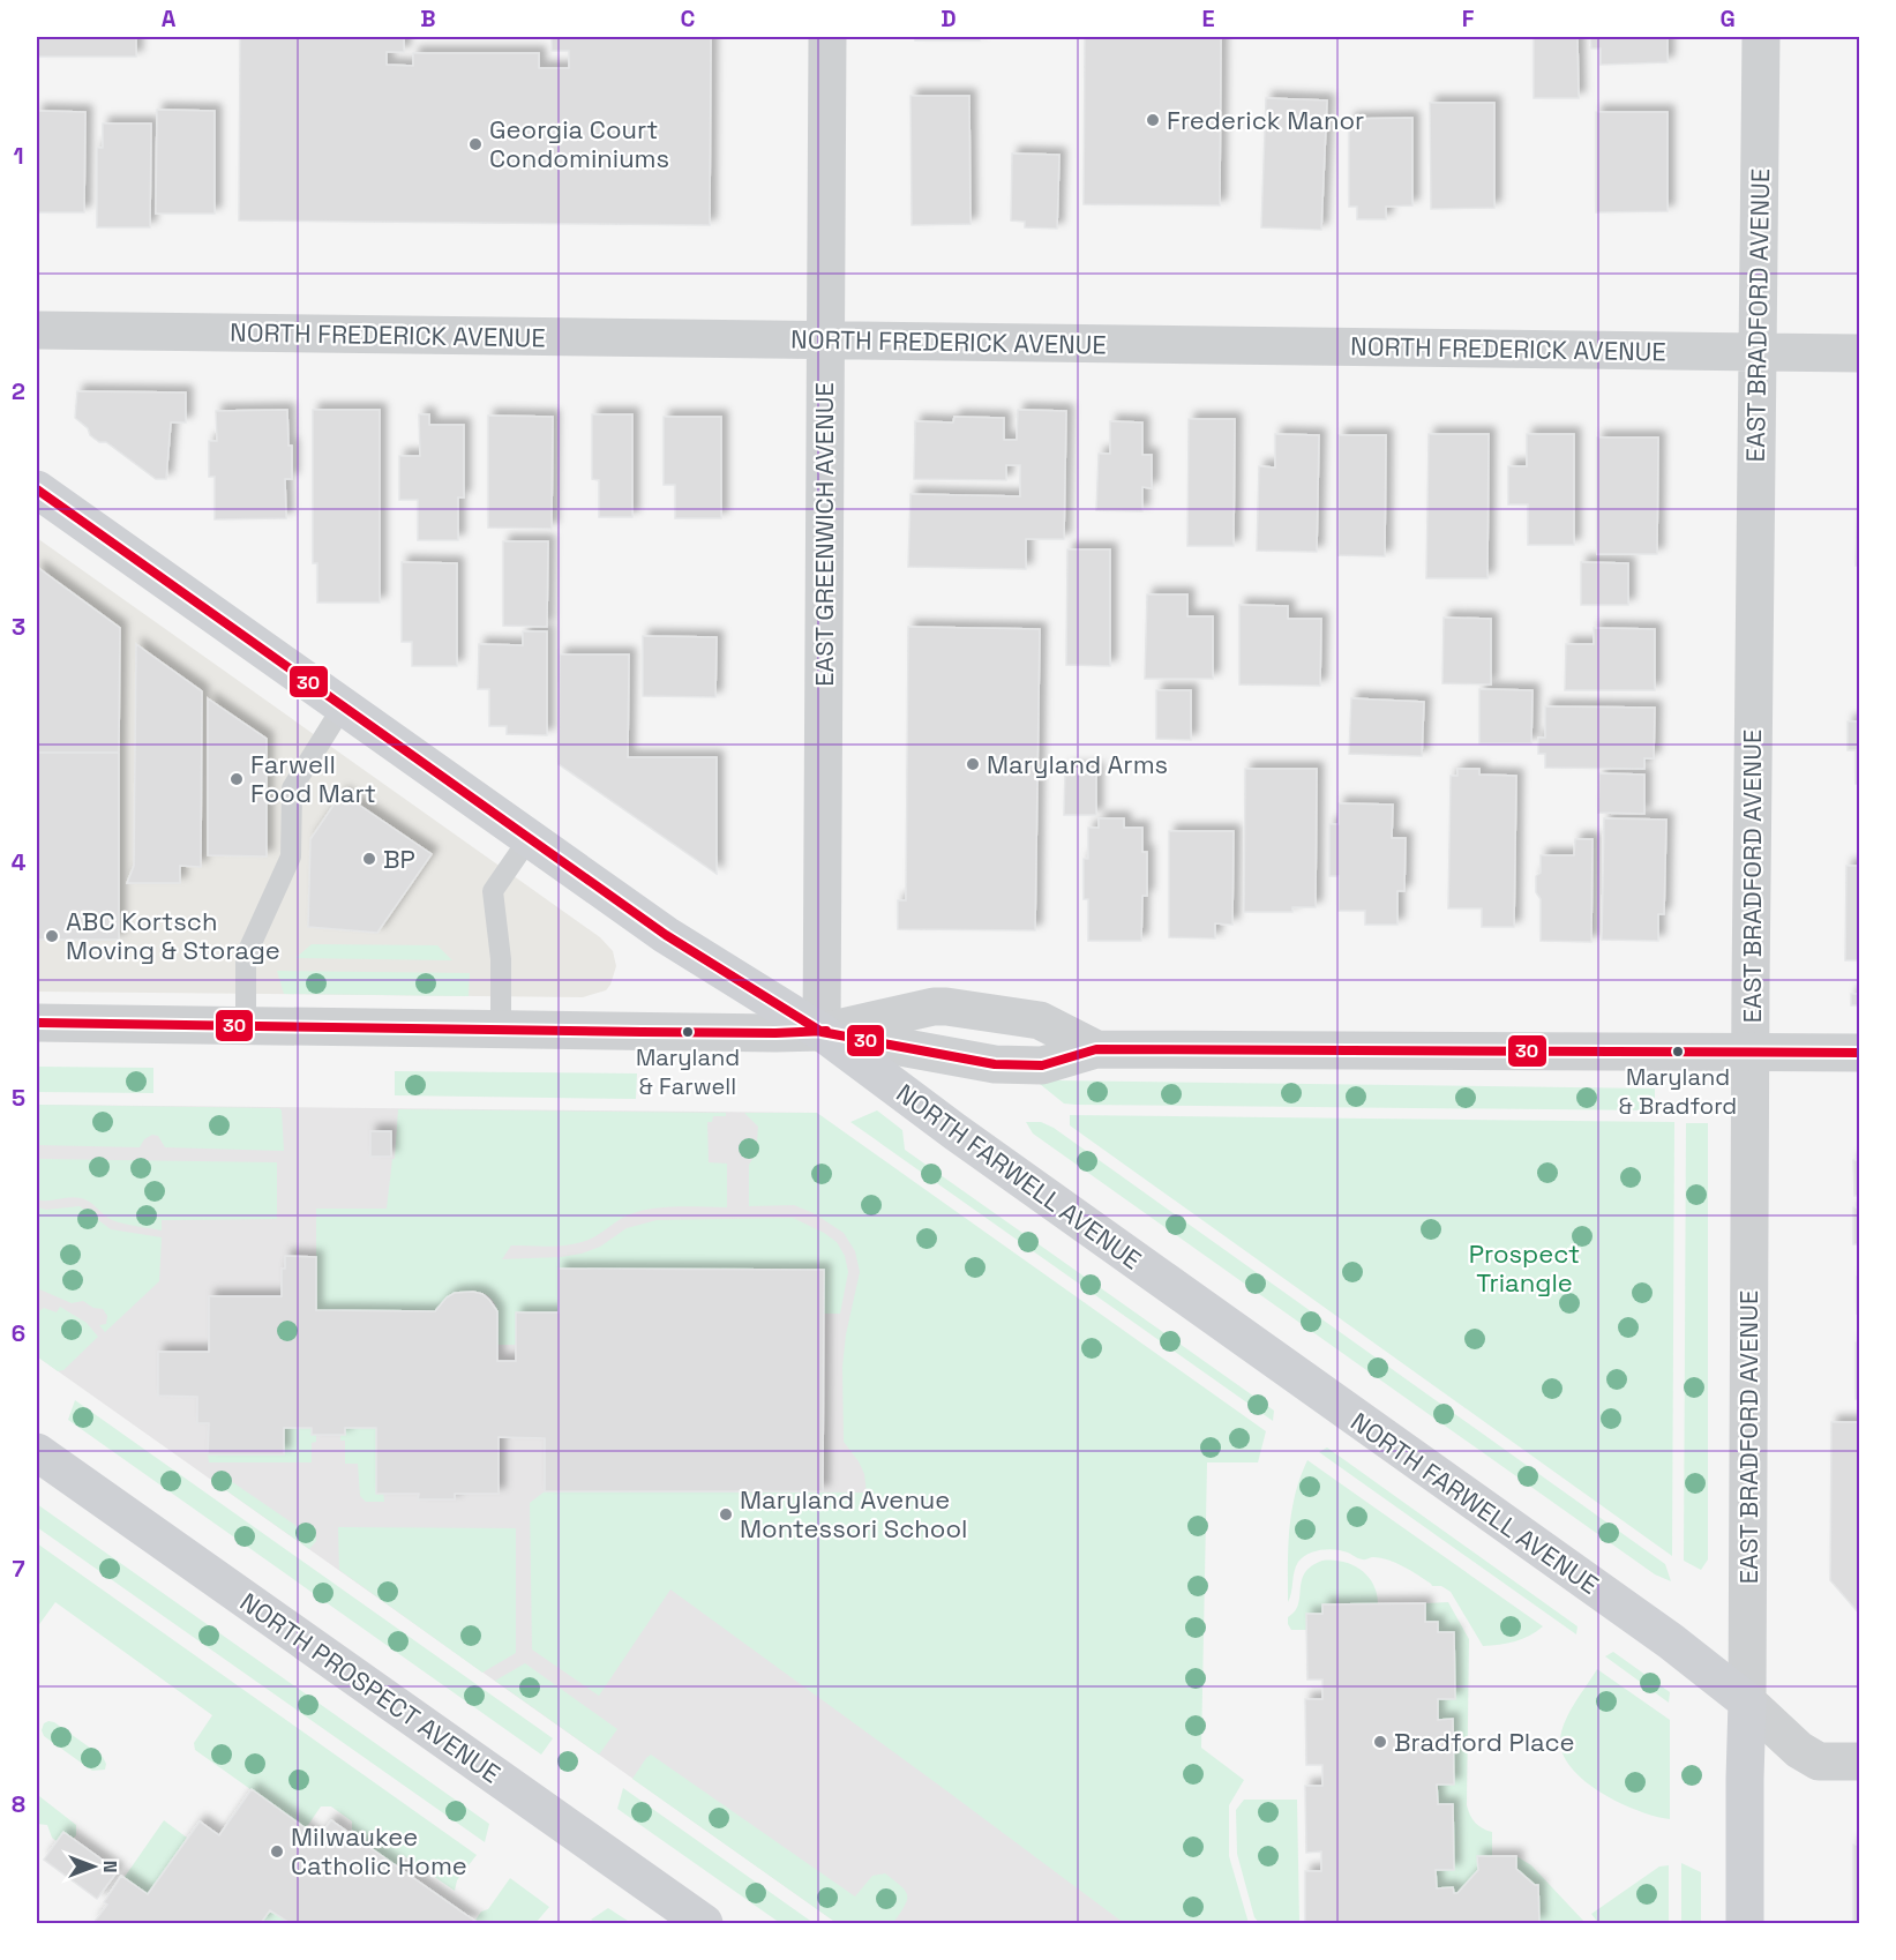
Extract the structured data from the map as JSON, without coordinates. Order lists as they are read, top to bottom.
{
  "streets": {
    "main road": ["EAST BRADFORD AVENUE", "NORTH FARWELL AVENUE", "NORTH PROSPECT AVENUE"],
    "street": ["NORTH FREDERICK AVENUE", "EAST GREENWICH AVENUE"]
  },
  "crossings": [
    ["EAST BRADFORD AVENUE", "NORTH FREDERICK AVENUE"],
    ["EAST BRADFORD AVENUE", "NORTH FARWELL AVENUE"],
    ["NORTH FREDERICK AVENUE", "EAST GREENWICH AVENUE"],
    ["EAST GREENWICH AVENUE", "NORTH FARWELL AVENUE"]
  ],
  "parks": ["Prospect Triangle"],
  "places": [
    "Frederick Manor",
    "Georgia Court Condominiums",
    "Maryland Arms",
    "Farwell Food Mart",
    "BP",
    "ABC Kortsch Moving & Storage",
    "Maryland & Farwell",
    "Maryland & Bradford",
    "Maryland Avenue Montessori School",
    "Bradford Place",
    "Milwaukee Catholic Home"
  ],
  "lines": ["transit line 30"],
  "north": "right",
  "grid": {
    "columns": [
      "A",
      "B",
      "C",
      "D",
      "E",
      "F",
      "G"
    ],
    "rows": [
      "1",
      "2",
      "3",
      "4",
      "5",
      "6",
      "7",
      "8"
    ]
  }
}
